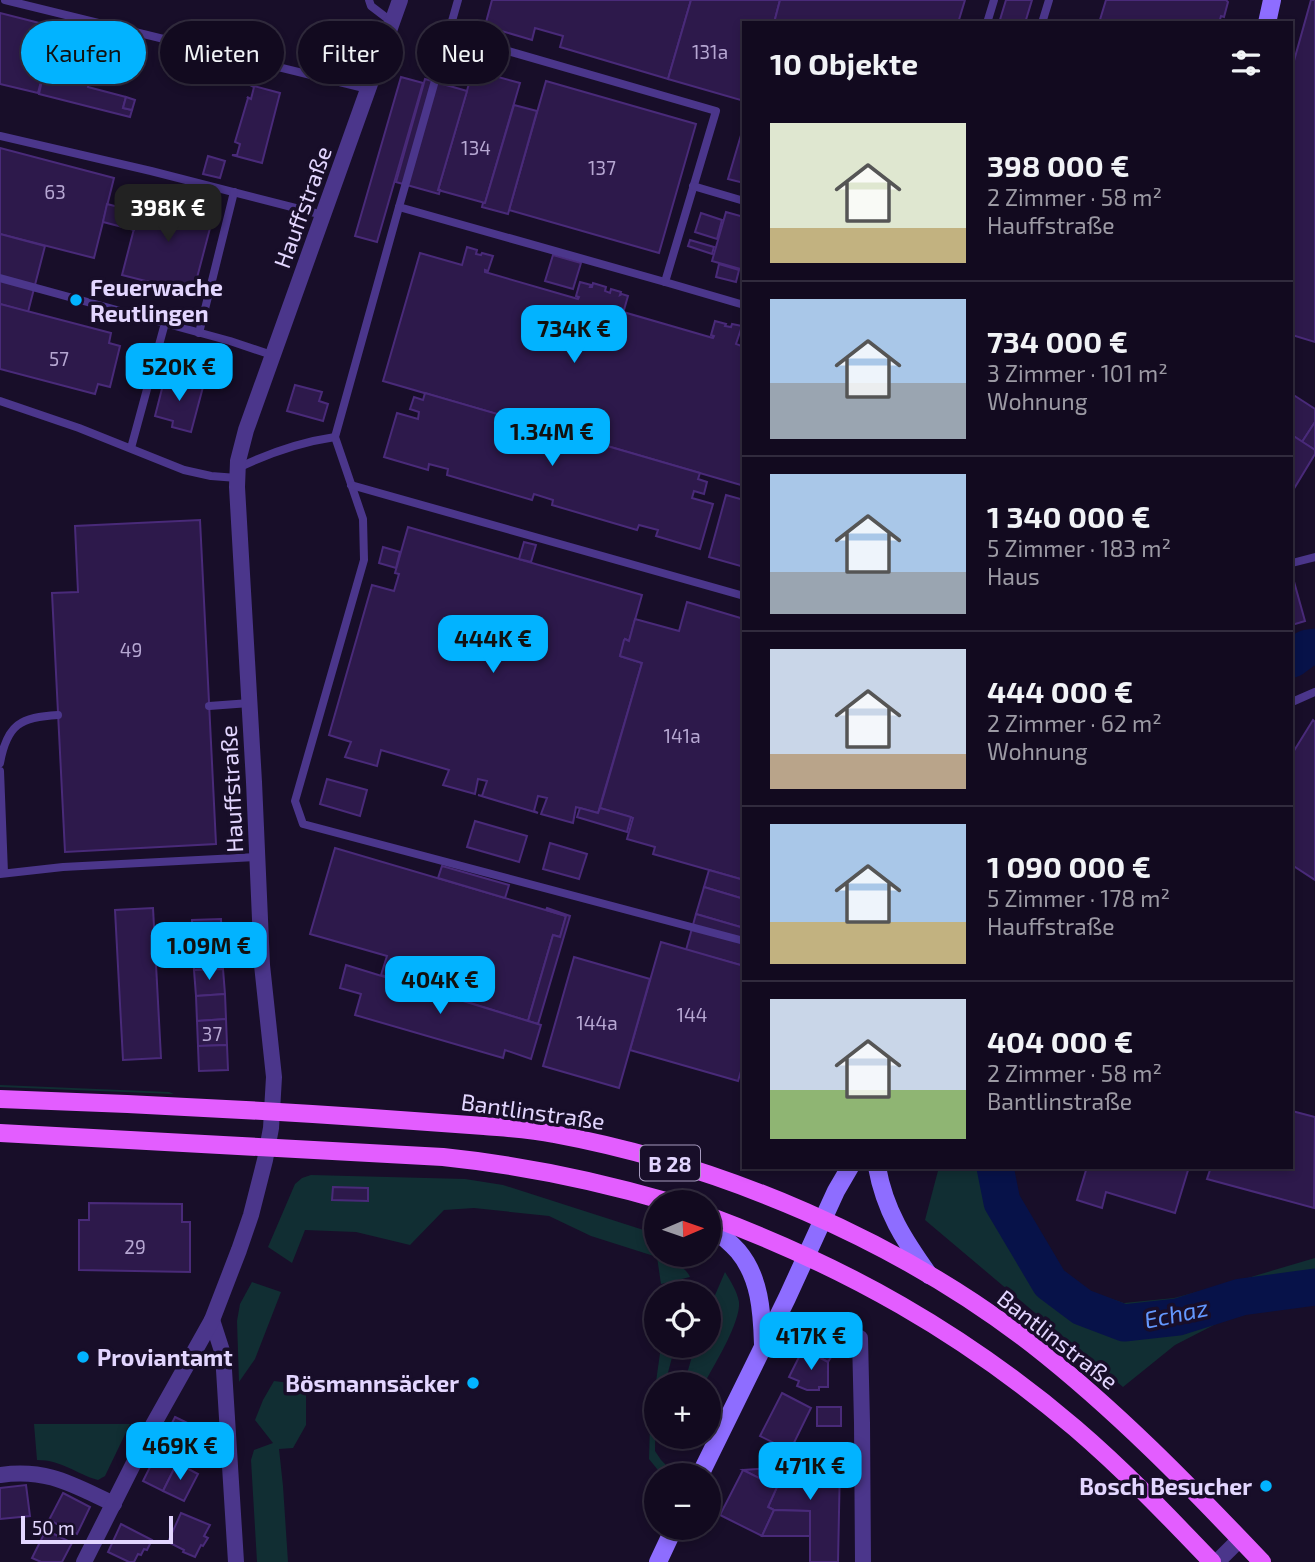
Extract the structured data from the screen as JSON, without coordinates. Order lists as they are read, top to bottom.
{
  "streets": {
    "main road": ["Bantlinstraße", "B 28"],
    "street": ["Hauffstraße"]
  },
  "crossings": [
    ["Hauffstraße", "Bantlinstraße"],
    ["Hauffstraße", "B 28"]
  ],
  "water": ["Echaz"],
  "places": [
    "Feuerwache Reutlingen",
    "Proviantamt",
    "Bösmannsäcker",
    "Bosch Besucher"
  ],
  "house_numbers": [
    "131a",
    "134",
    "137",
    "63",
    "57",
    "49",
    "141a",
    "144",
    "144a",
    "37",
    "29"
  ],
  "scale_bar": "50 m",
  "north": "right",
  "page": {
    "chip": [
      "Kaufen",
      "Mieten",
      "Filter",
      "Neu"
    ],
    "heading": "10 Objekte",
    "list": [
      {
        "name": "398 000 €",
        "note": "2 Zimmer · 58 m² · Hauffstraße"
      },
      {
        "name": "734 000 €",
        "note": "3 Zimmer · 101 m² · Wohnung"
      },
      {
        "name": "1 340 000 €",
        "note": "5 Zimmer · 183 m² · Haus"
      },
      {
        "name": "444 000 €",
        "note": "2 Zimmer · 62 m² · Wohnung"
      },
      {
        "name": "1 090 000 €",
        "note": "5 Zimmer · 178 m² · Hauffstraße"
      },
      {
        "name": "404 000 €",
        "note": "2 Zimmer · 58 m² · Bantlinstraße"
      }
    ],
    "price": [
      "398K €",
      "734K €",
      "520K €",
      "1.34M €",
      "444K €",
      "1.09M €",
      "404K €",
      "417K €",
      "469K €",
      "471K €"
    ],
    "map_buttons": ["+", "−"],
    "scale": "50 m"
  }
}
